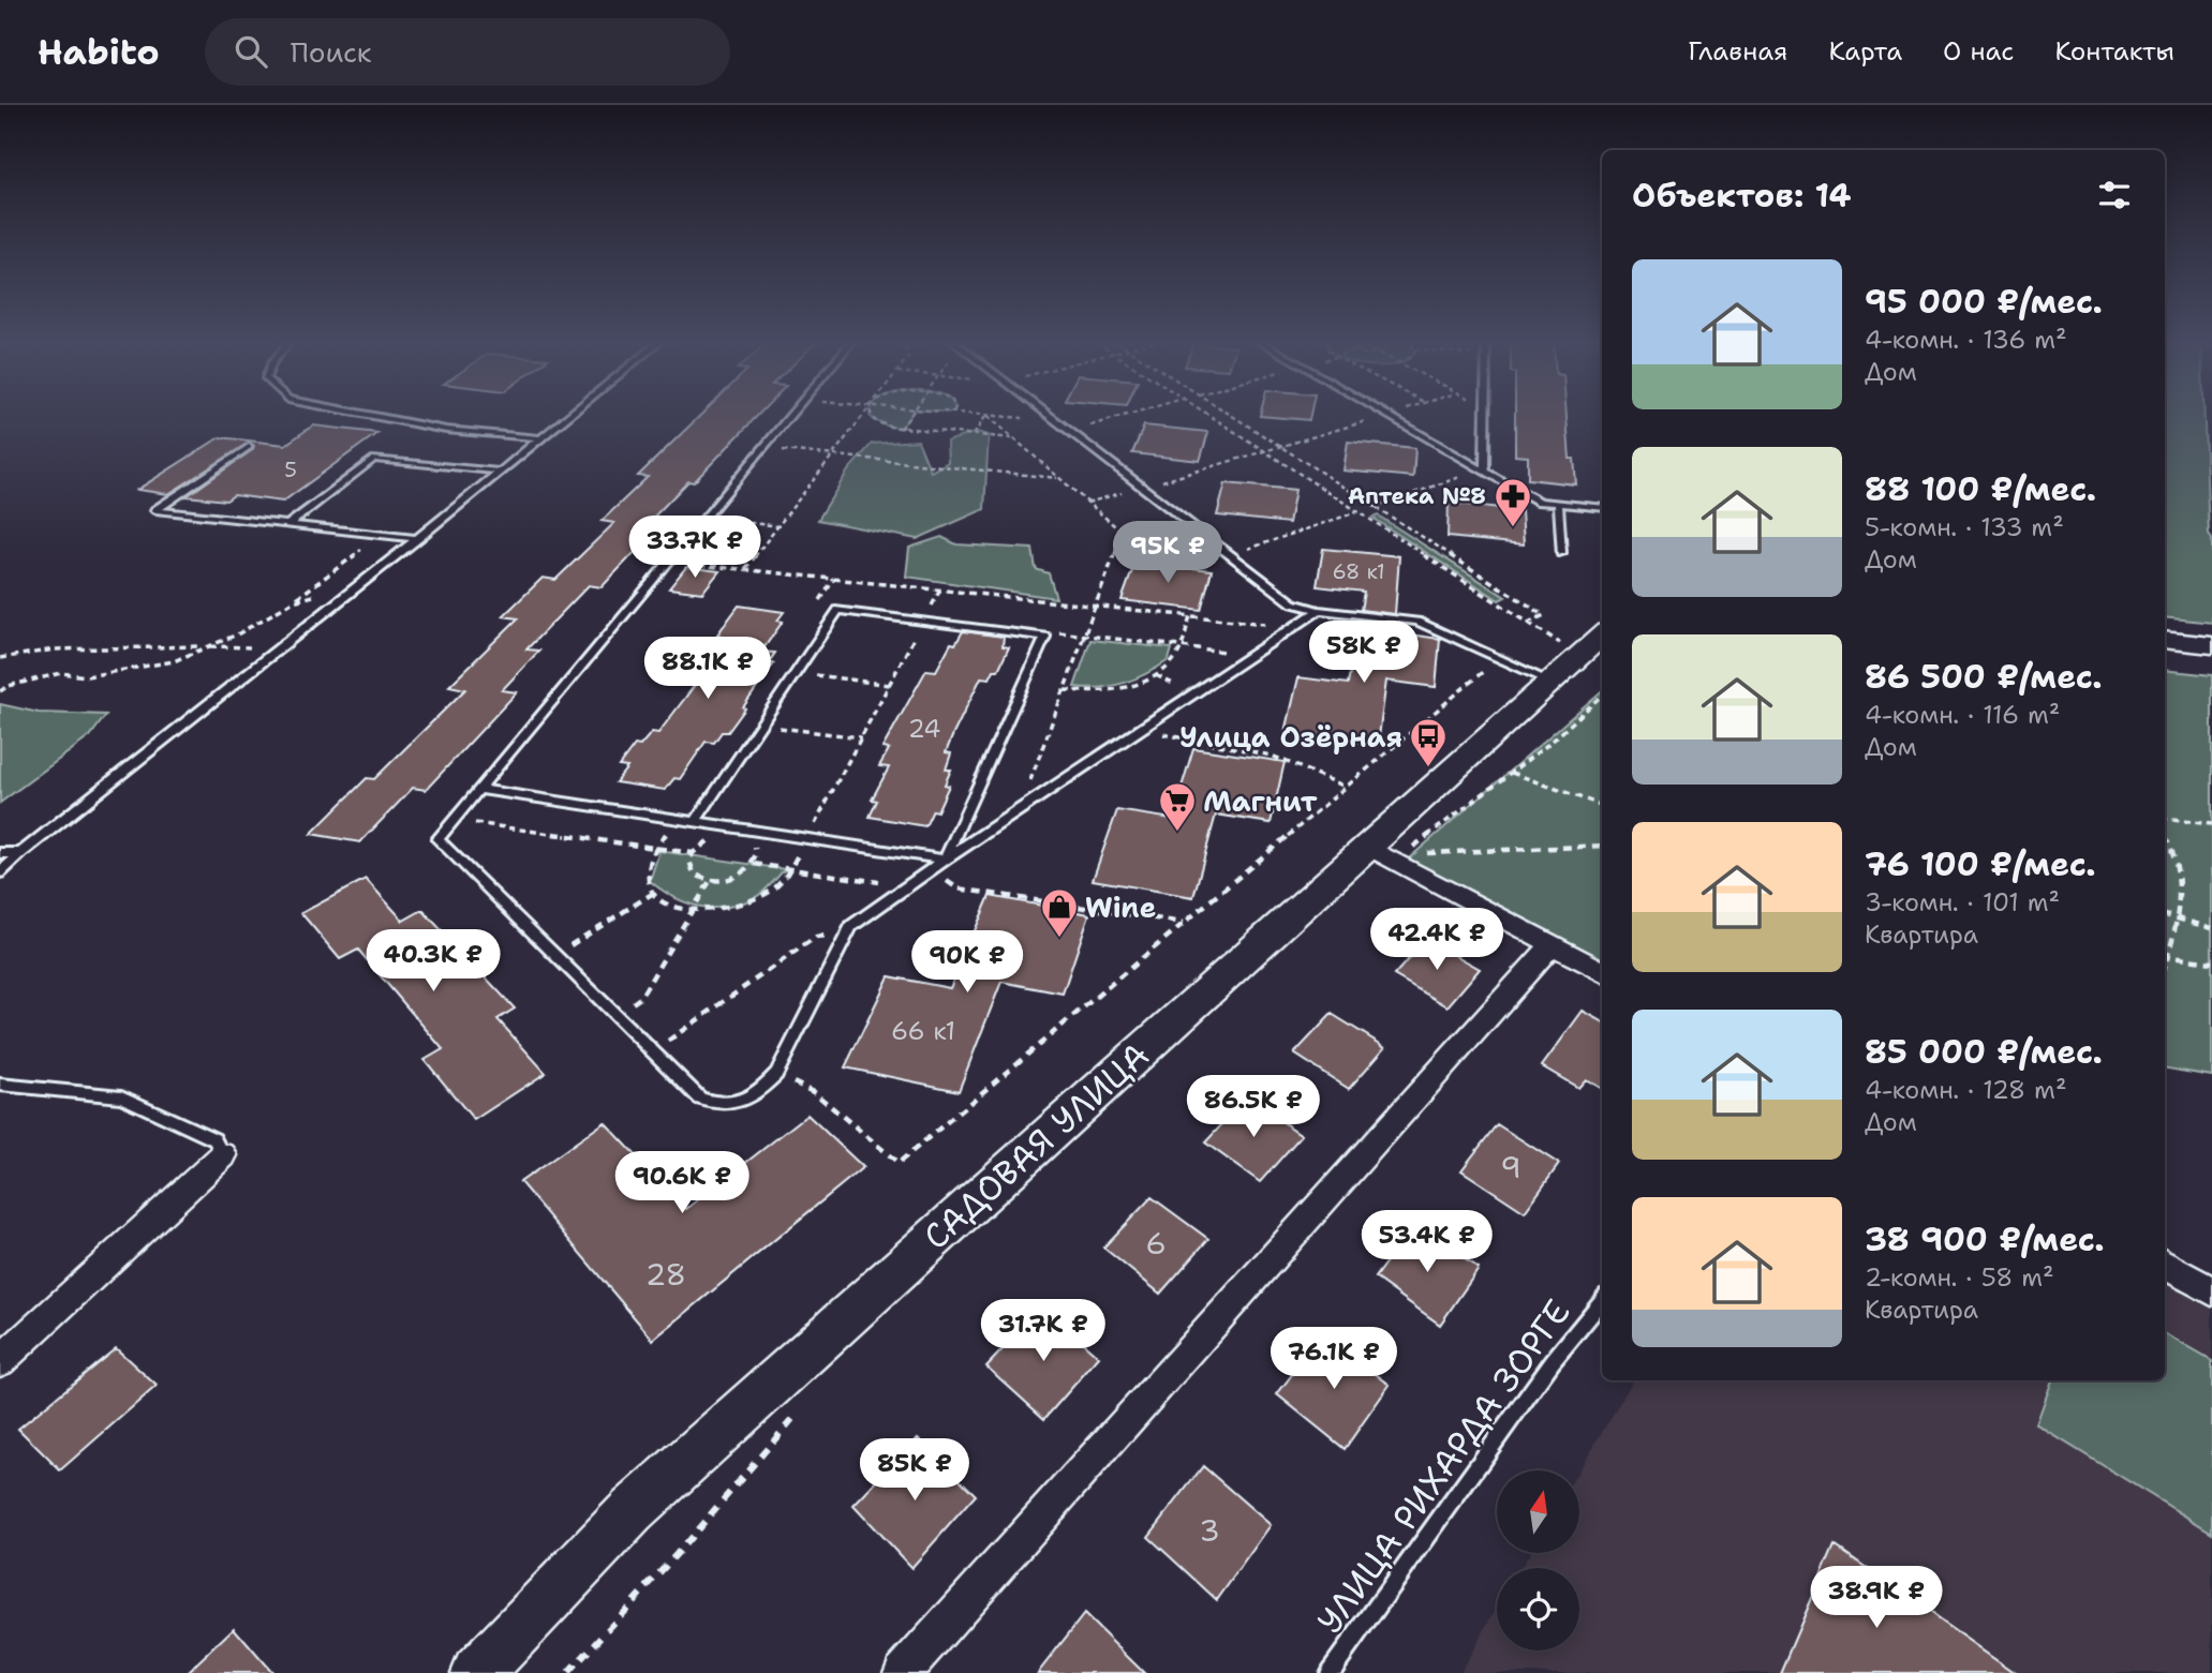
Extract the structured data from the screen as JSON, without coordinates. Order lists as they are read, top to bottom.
{
  "streets": {
    "street": ["САДОВАЯ УЛИЦА"],
    "lane": ["УЛИЦА РИХАРДА ЗОРГЕ"]
  },
  "places": {
    "pharmacy": ["Аптека №8"],
    "bus stop": ["Улица Озёрная"],
    "supermarket": ["Магнит"],
    "shop": ["Wine"]
  },
  "house_numbers": [
    "5",
    "68 к1",
    "24",
    "66 к1",
    "9",
    "6",
    "28",
    "3"
  ],
  "north": "top",
  "page": {
    "header": "Habito",
    "search": "Поиск",
    "nav": [
      "Главная",
      "Карта",
      "О нас",
      "Контакты"
    ],
    "heading": "Объектов: 14",
    "list": [
      {
        "name": "95 000 ₽/мес.",
        "note": "4-комн. · 136 m² · Дом"
      },
      {
        "name": "88 100 ₽/мес.",
        "note": "5-комн. · 133 m² · Дом"
      },
      {
        "name": "86 500 ₽/мес.",
        "note": "4-комн. · 116 m² · Дом"
      },
      {
        "name": "76 100 ₽/мес.",
        "note": "3-комн. · 101 m² · Квартира"
      },
      {
        "name": "85 000 ₽/мес.",
        "note": "4-комн. · 128 m² · Дом"
      },
      {
        "name": "38 900 ₽/мес.",
        "note": "2-комн. · 58 m² · Квартира"
      }
    ],
    "price": [
      "33.7K ₽",
      "95K ₽",
      "58K ₽",
      "88.1K ₽",
      "42.4K ₽",
      "40.3K ₽",
      "90K ₽",
      "86.5K ₽",
      "90.6K ₽",
      "53.4K ₽",
      "31.7K ₽",
      "76.1K ₽",
      "85K ₽",
      "38.9K ₽"
    ]
  }
}
